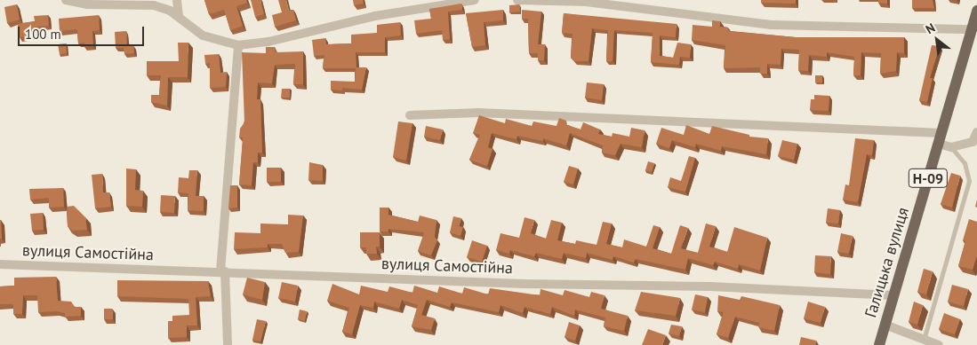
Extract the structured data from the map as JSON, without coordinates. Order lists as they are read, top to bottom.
{
  "streets": {
    "main road": ["Н-09", "Галицька вулиця"],
    "street": ["вулиця Самостійна"]
  },
  "crossings": [
    ["вулиця Самостійна", "Галицька вулиця"]
  ],
  "scale_bar": "100 m",
  "north": "top left"
}
